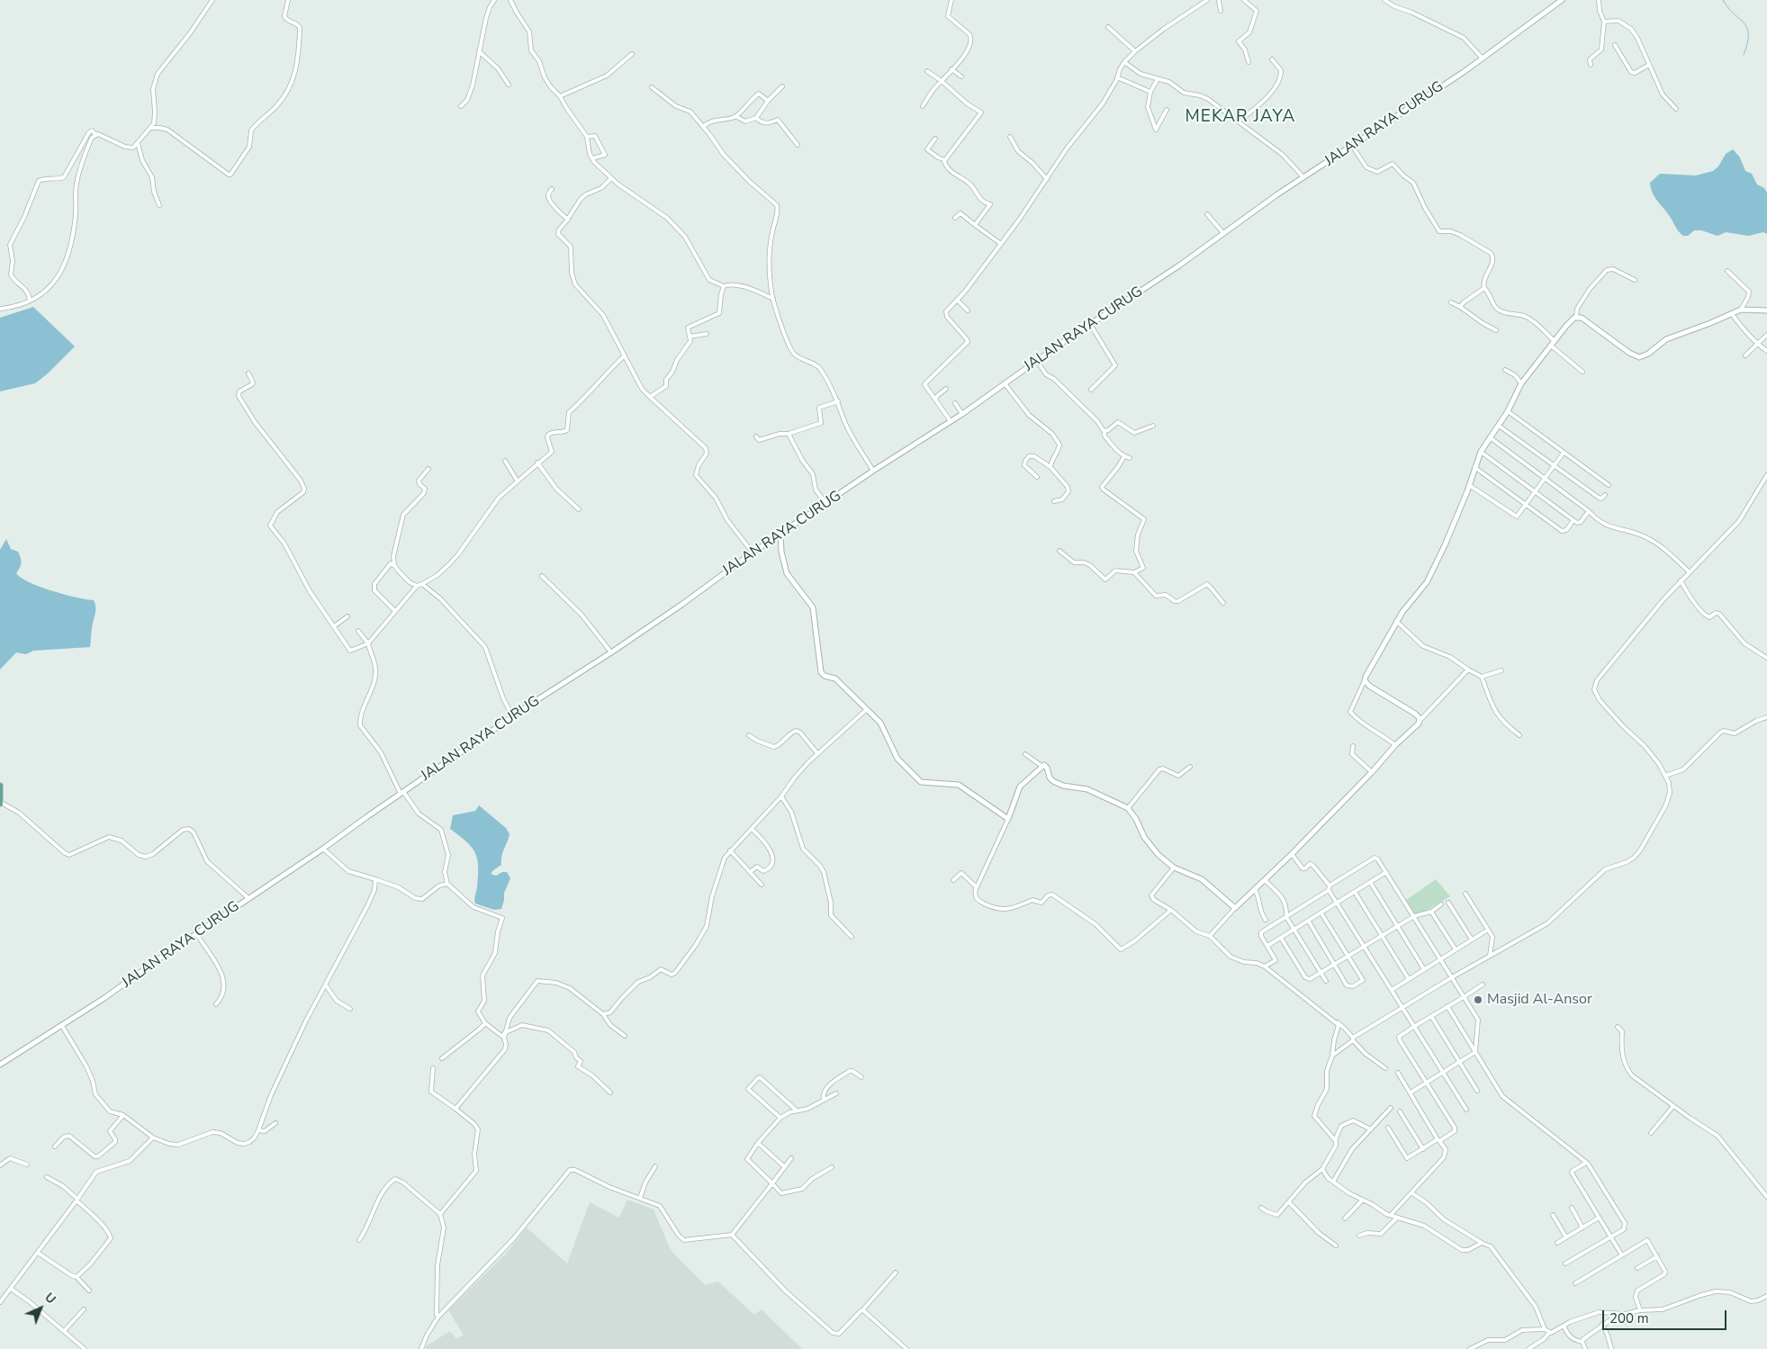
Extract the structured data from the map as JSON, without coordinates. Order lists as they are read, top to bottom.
{
  "streets": {
    "street": ["JALAN RAYA CURUG"]
  },
  "districts": ["MEKAR JAYA"],
  "places": ["Masjid Al-Ansor"],
  "scale_bar": "200 m",
  "north": "top right"
}
